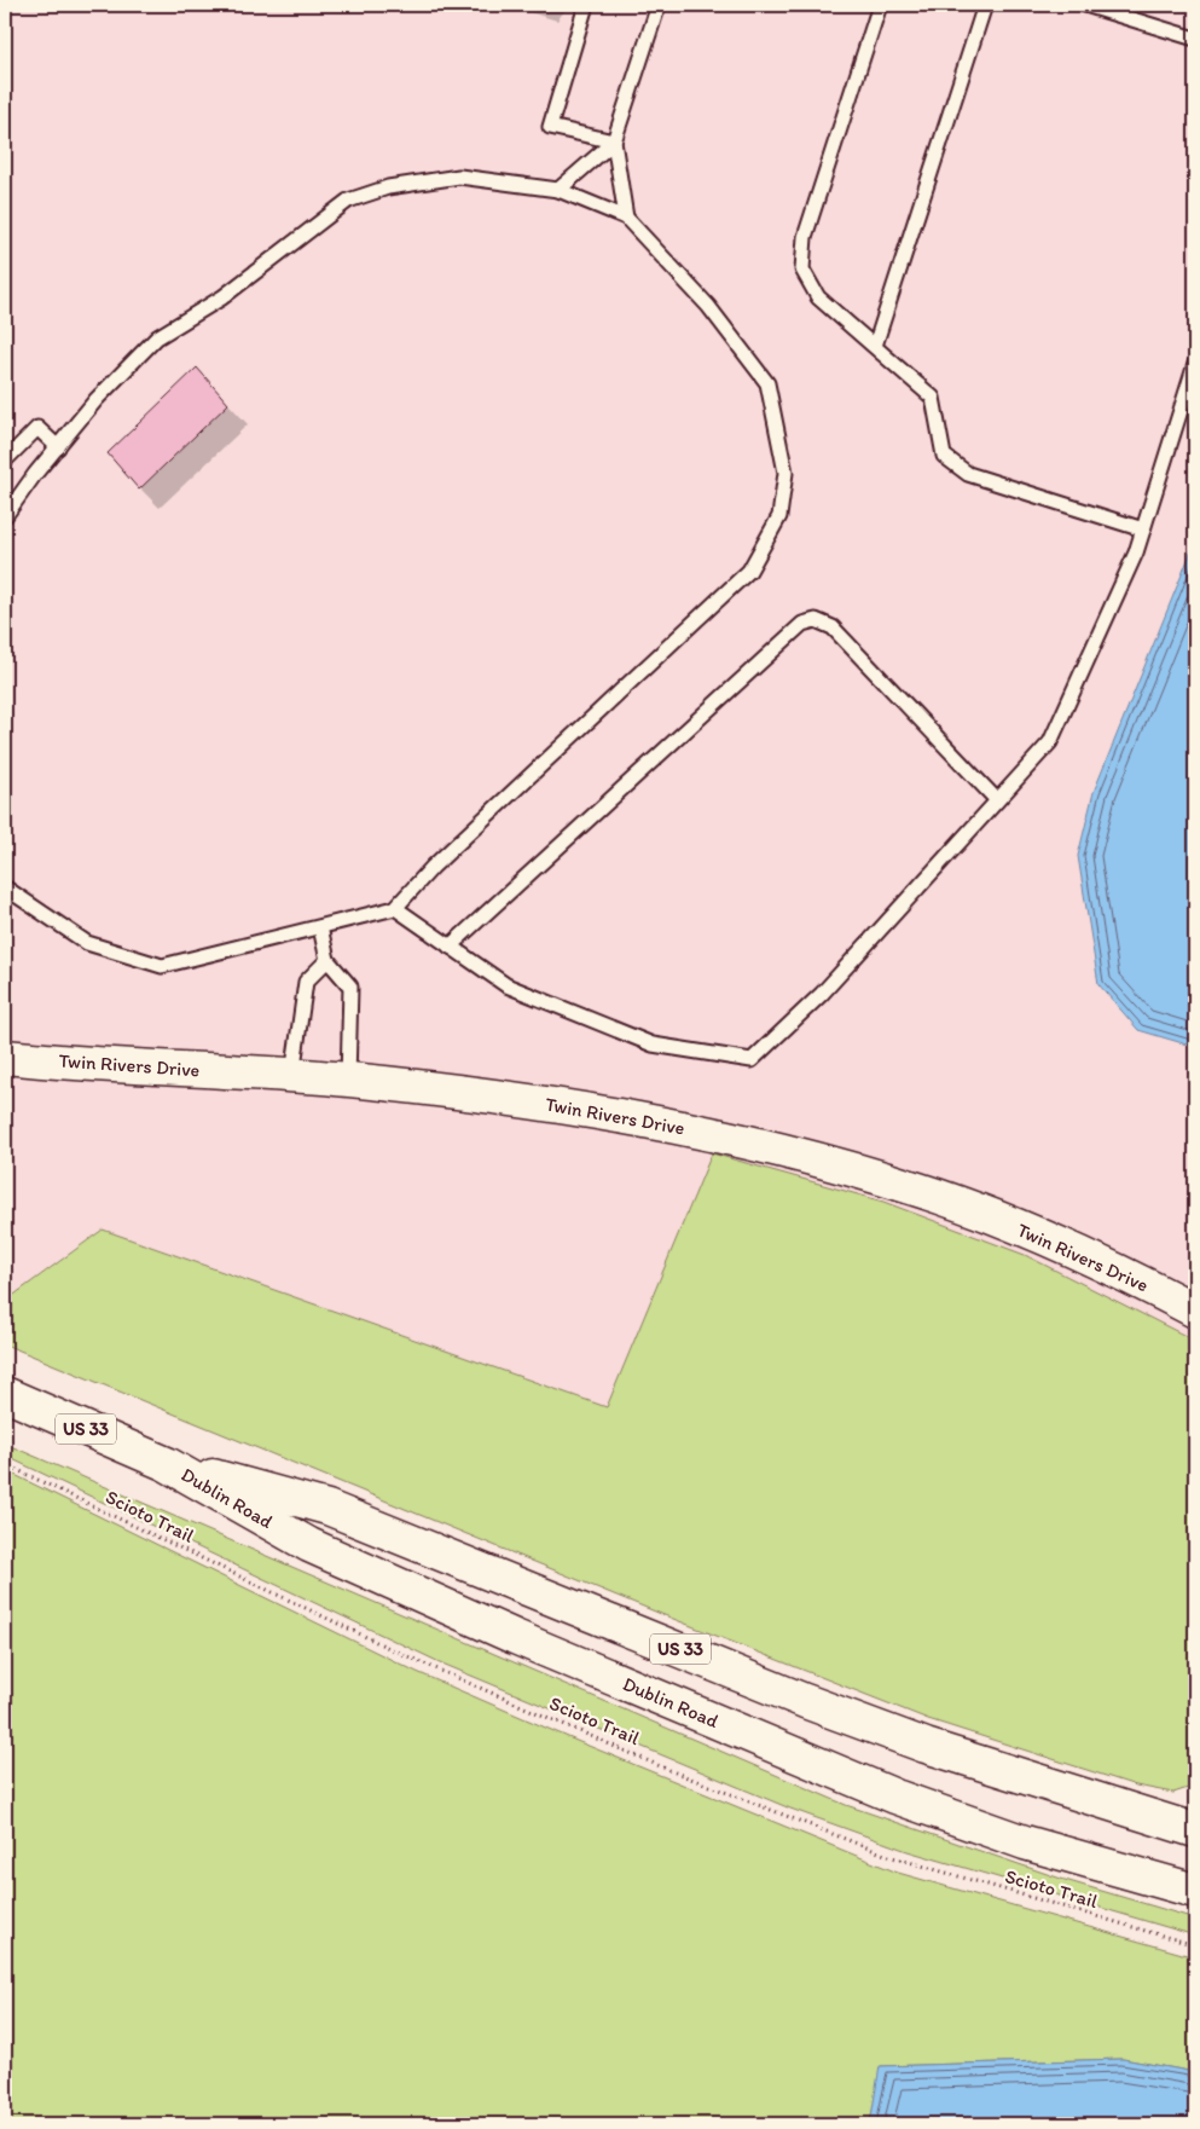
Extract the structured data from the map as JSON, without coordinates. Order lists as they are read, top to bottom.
{
  "streets": {
    "main road": ["Twin Rivers Drive", "US 33", "Dublin Road"],
    "path": ["Scioto Trail"]
  }
}
